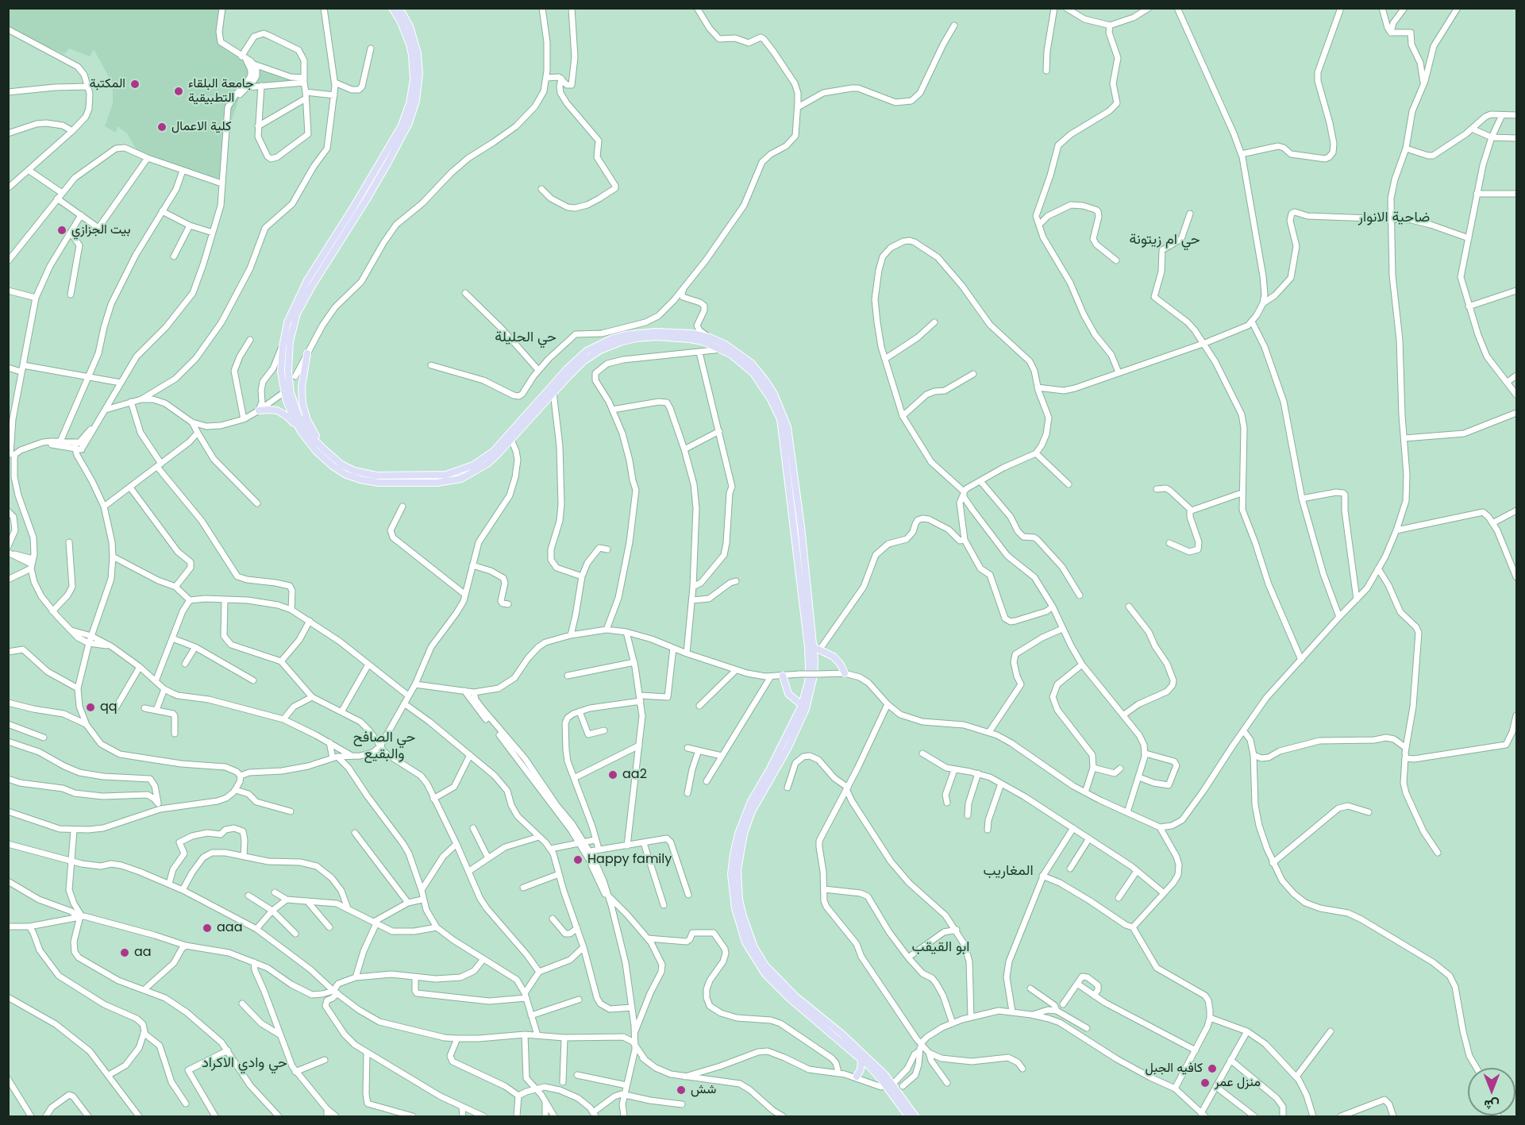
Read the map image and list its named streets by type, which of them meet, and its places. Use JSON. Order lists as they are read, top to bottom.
{
  "districts": [
    "ضاحية الانوار",
    "حي ام زيتونة",
    "حي الحليلة",
    "حي الصافح والبقيع",
    "المغاريب",
    "ابو القيقب",
    "حي وادي الاكراد"
  ],
  "places": [
    "المكتبة",
    "جامعة البلقاء التطبيقية",
    "كلية الاعمال",
    "بيت الجزازي",
    "qq",
    "aa2",
    "Happy family",
    "aaa",
    "aa",
    "كافيه الجبل",
    "منزل عمر",
    "شش"
  ],
  "north": "bottom"
}
